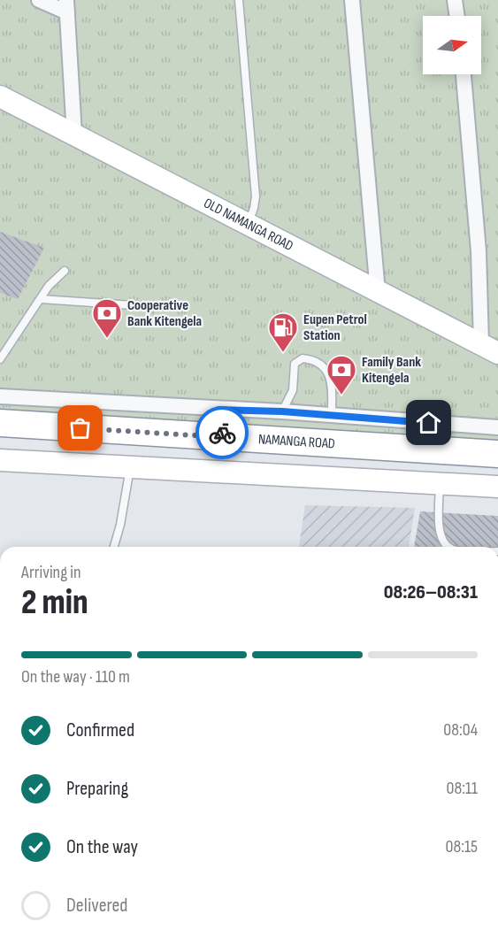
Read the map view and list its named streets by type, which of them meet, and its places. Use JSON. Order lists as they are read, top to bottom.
{
  "streets": {
    "highway": ["NAMANGA ROAD"],
    "street": ["OLD NAMANGA ROAD"]
  },
  "places": {
    "bank": ["Cooperative Bank Kitengela", "Family Bank Kitengela"],
    "fuel station": ["Eupen Petrol Station"]
  },
  "north": "right",
  "page": {
    "heading": ["2 min", "Arriving in", "08:26–08:31"],
    "bar": "On the way · 110 m",
    "list": [
      ["Confirmed", "08:04"],
      ["Preparing", "08:11"],
      ["On the way", "08:15"],
      "Delivered"
    ]
  }
}
